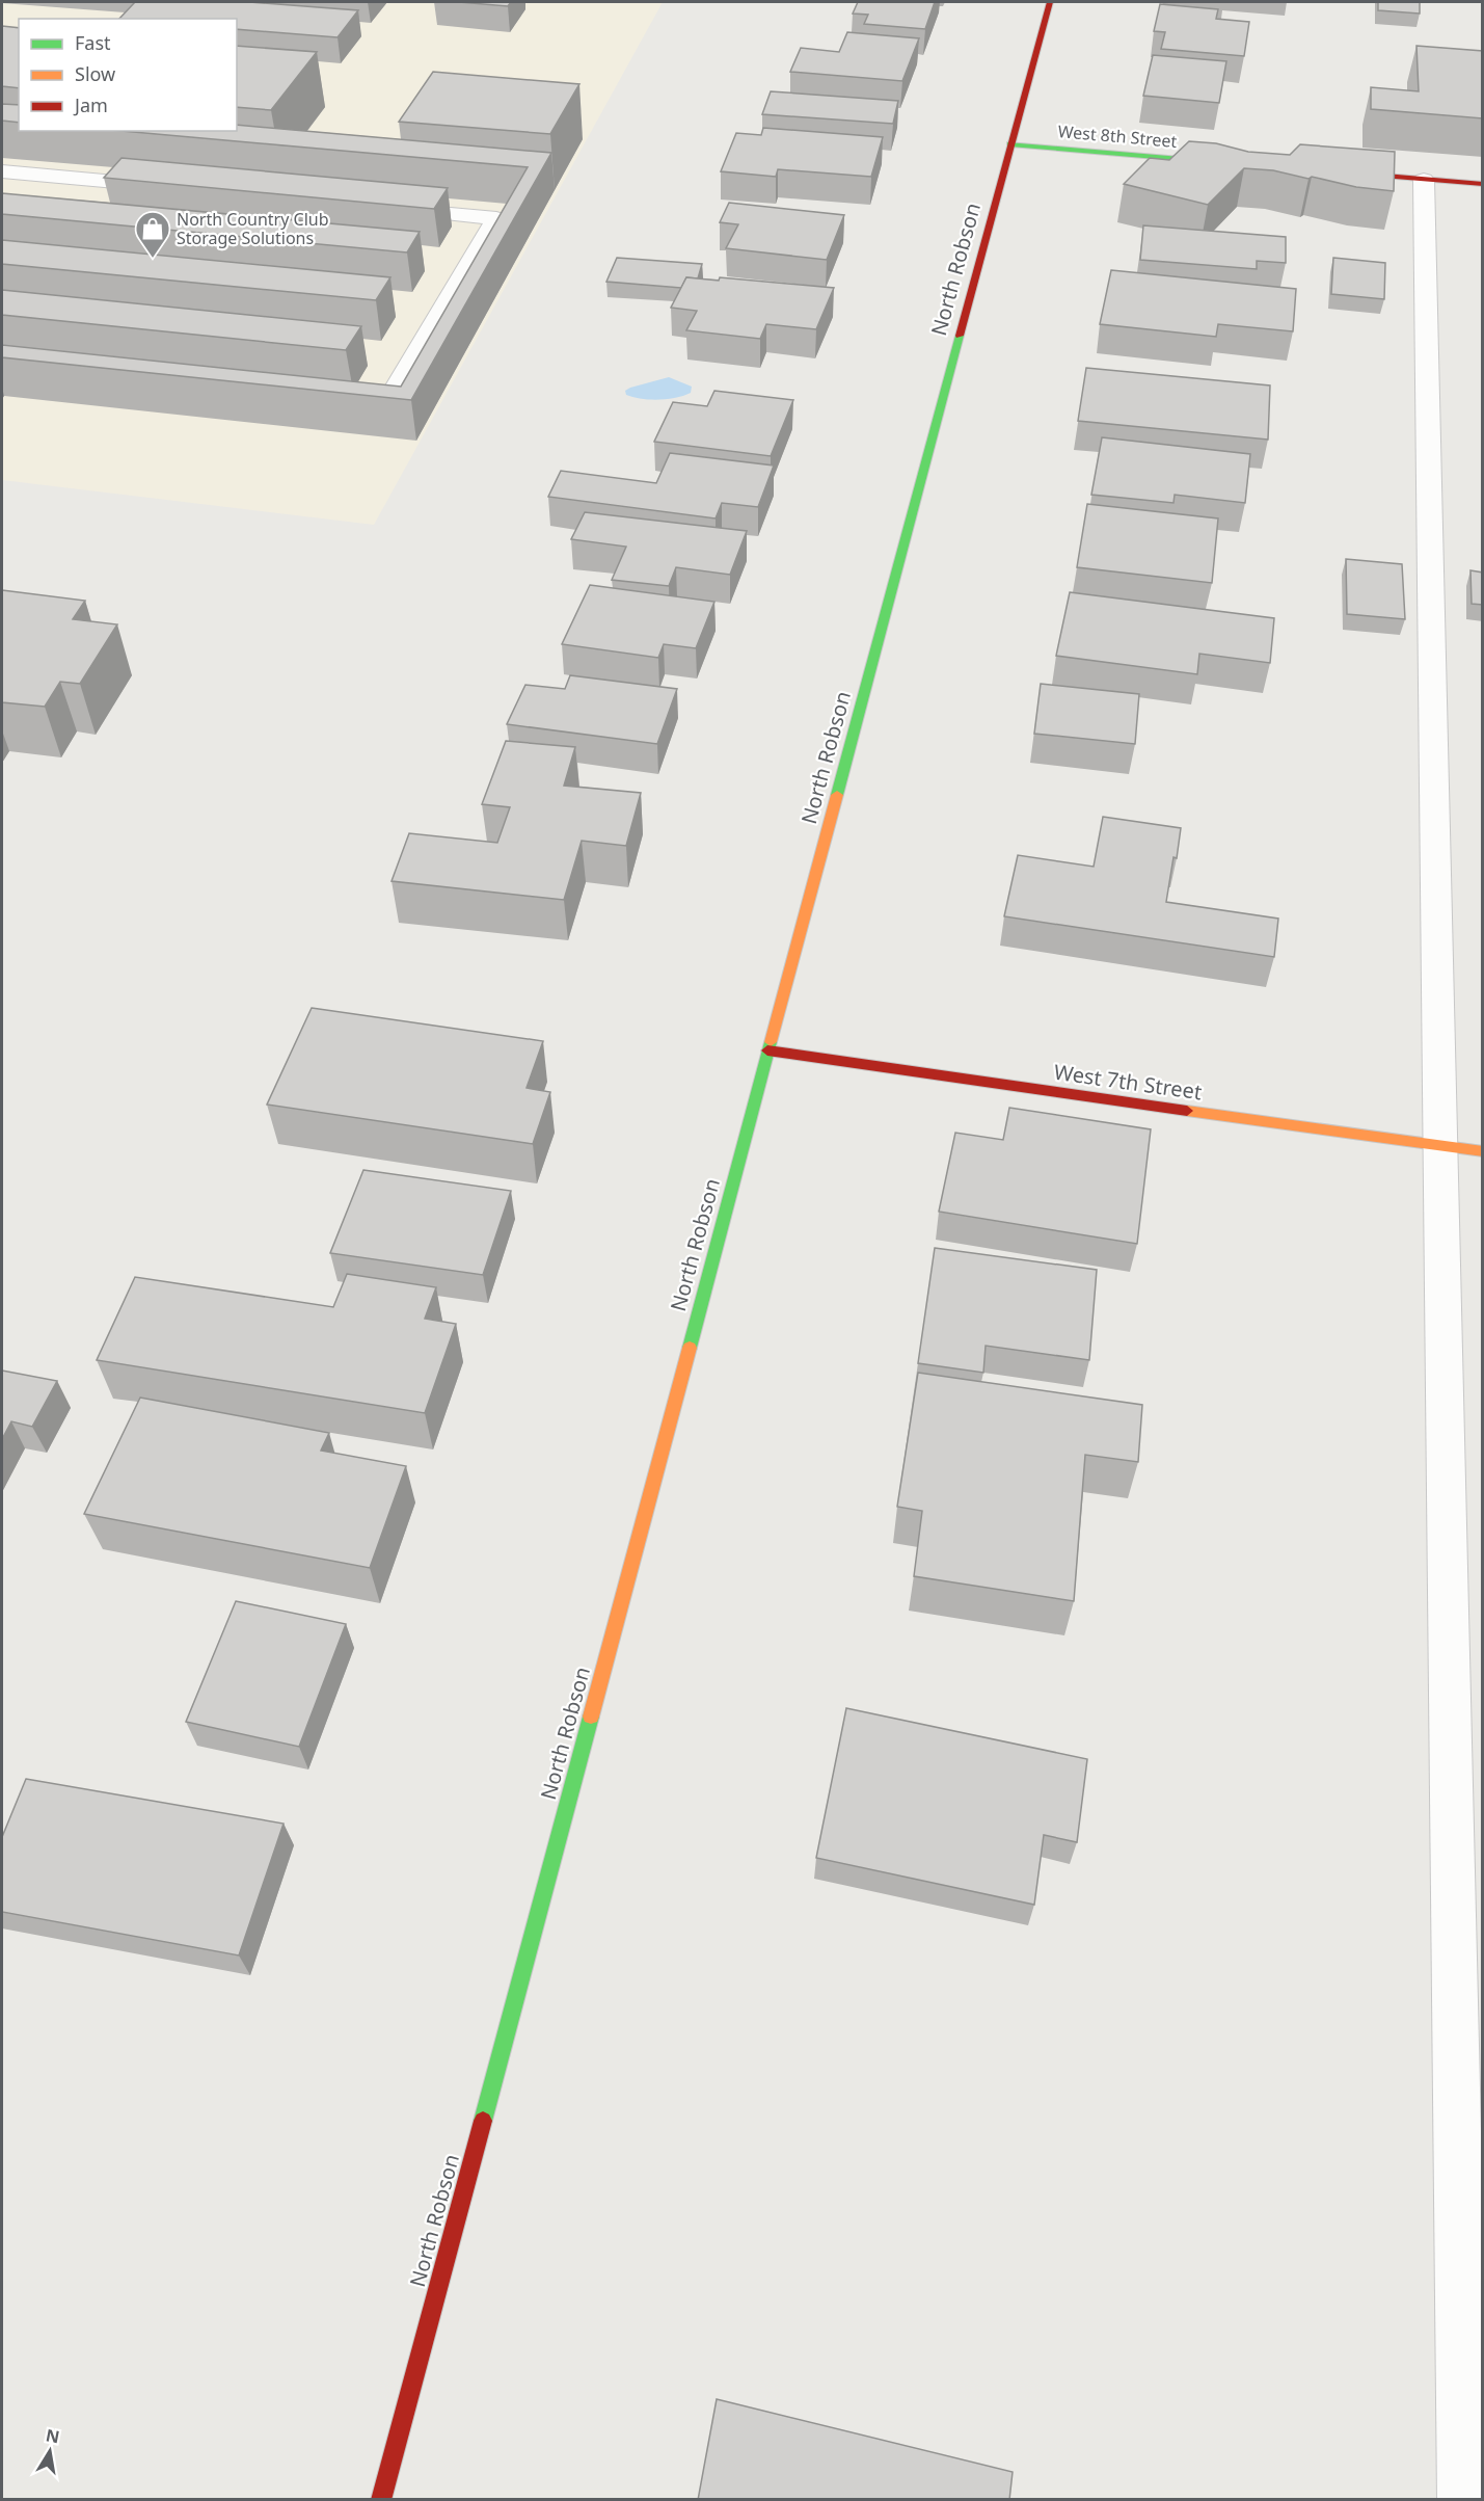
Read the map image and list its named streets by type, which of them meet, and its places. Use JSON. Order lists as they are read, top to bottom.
{
  "streets": {
    "street": ["West 8th Street", "North Robson", "West 7th Street"]
  },
  "crossings": [
    ["West 8th Street", "North Robson"],
    ["North Robson", "West 7th Street"]
  ],
  "places": {
    "shop": ["North Country Club Storage Solutions"]
  },
  "legend": ["Fast", "Slow", "Jam"],
  "north": "top"
}
